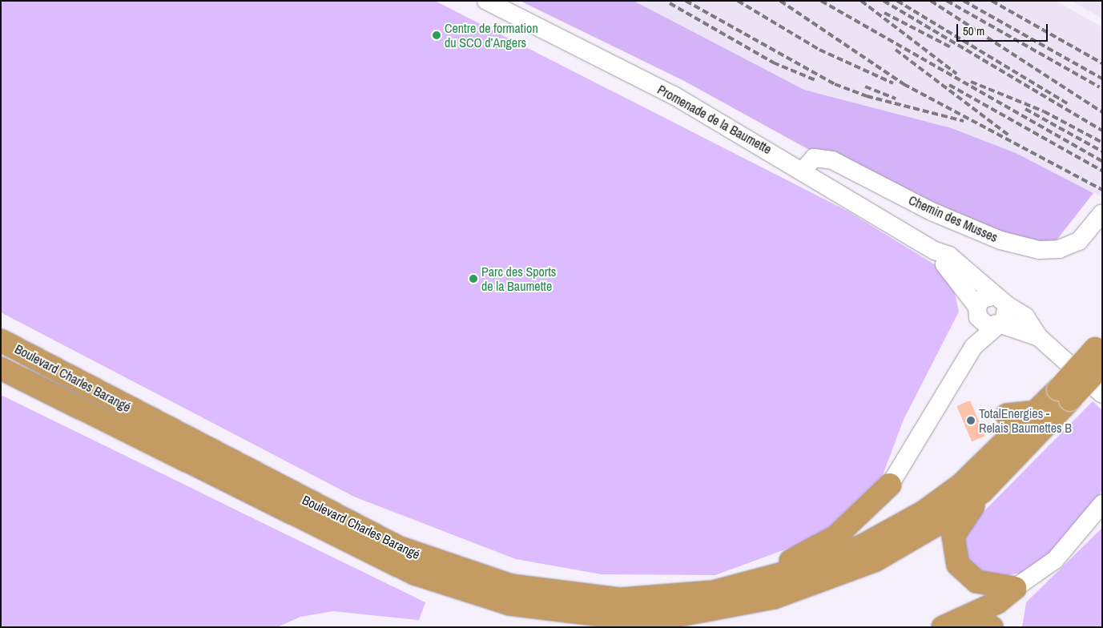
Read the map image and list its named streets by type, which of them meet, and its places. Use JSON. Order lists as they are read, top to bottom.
{
  "streets": {
    "highway": ["Boulevard Charles Barangé"],
    "street": ["Promenade de la Baumette", "Chemin des Musses"]
  },
  "crossings": [
    ["Promenade de la Baumette", "Chemin des Musses"]
  ],
  "places": ["Centre de formation du SCO d’Angers", "Parc des Sports de la Baumette", "TotalEnergies - Relais Baumettes B"],
  "scale_bar": "50 m"
}
